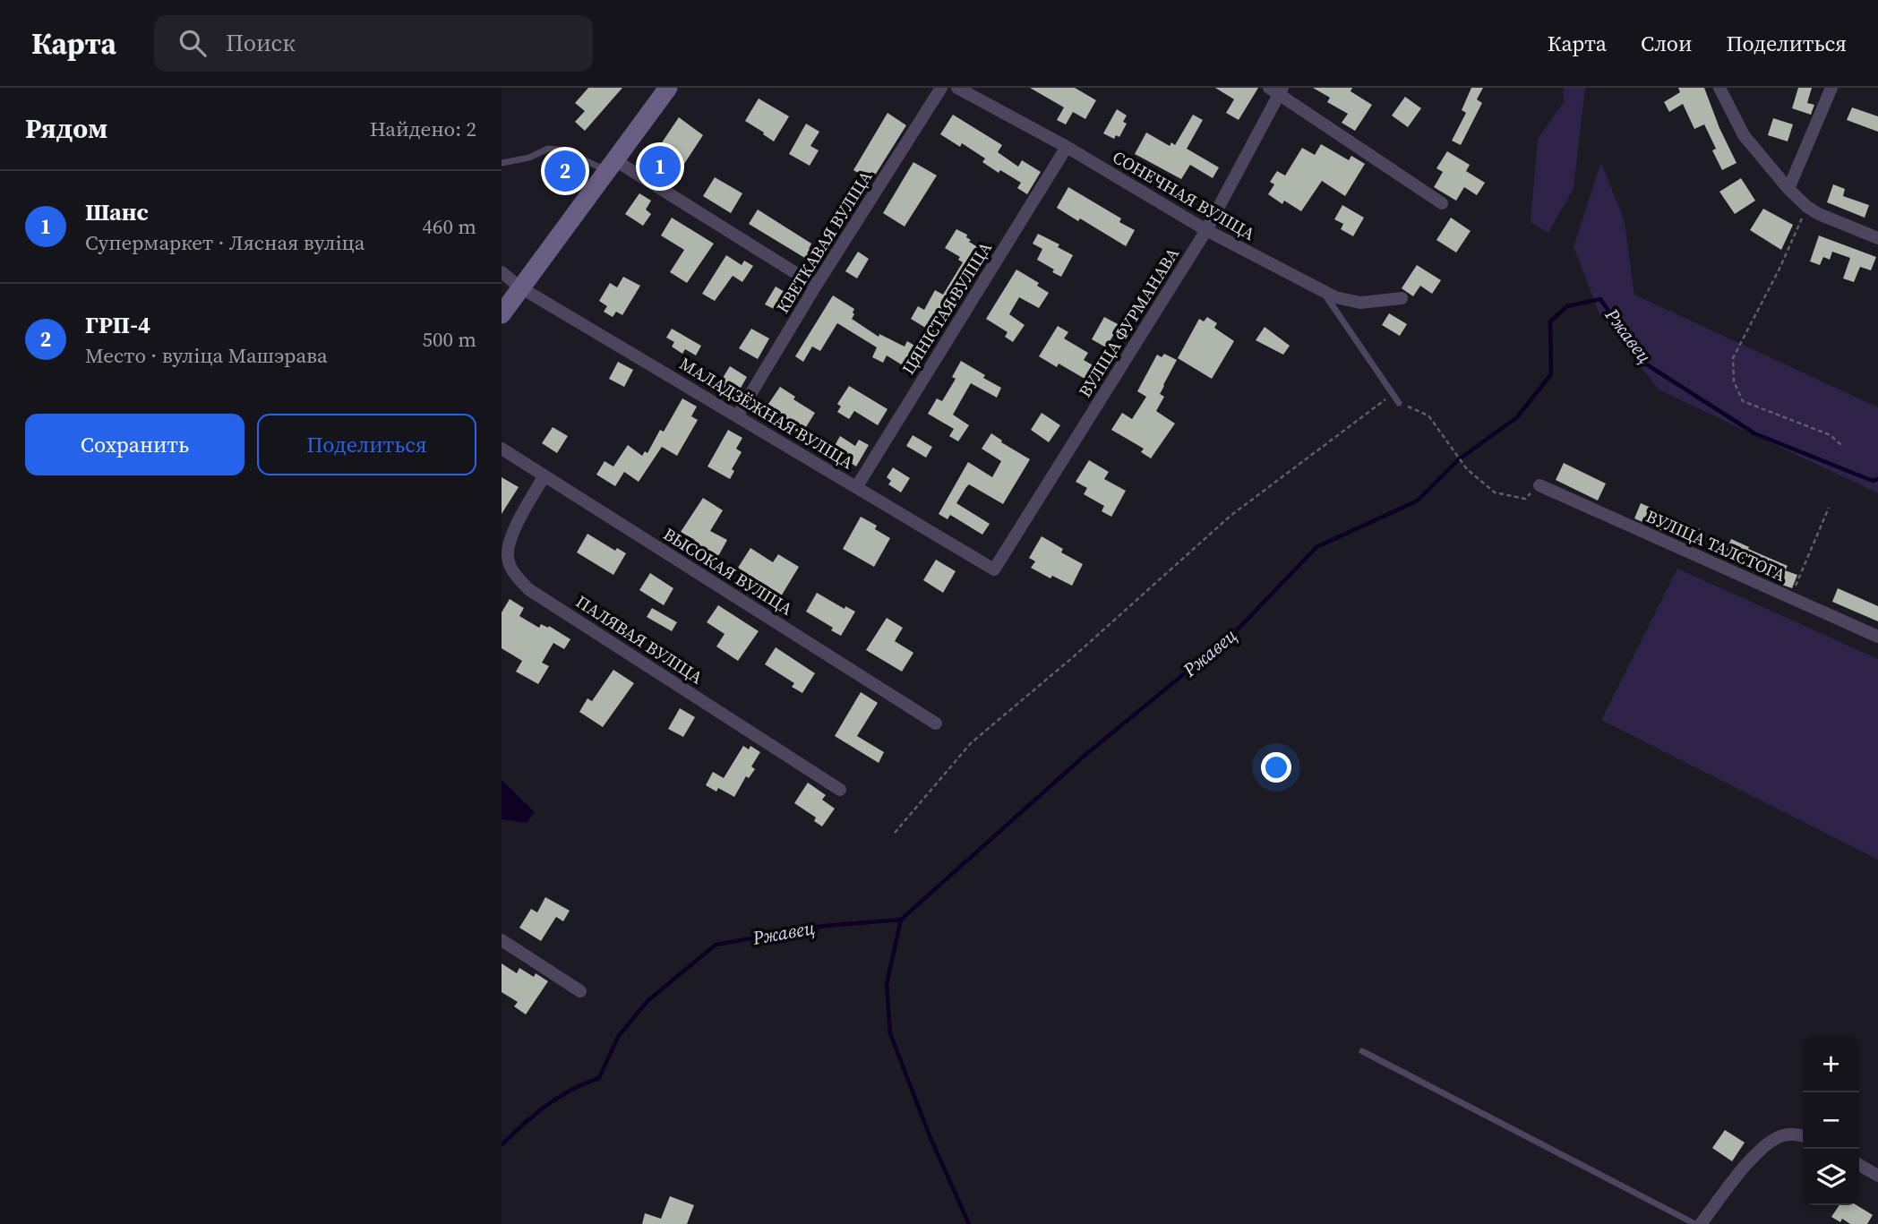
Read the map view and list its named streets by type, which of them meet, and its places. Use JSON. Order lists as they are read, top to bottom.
{
  "streets": {
    "street": [
      "СОНЕЧНАЯ ВУЛІЦА",
      "КВЕТКАВАЯ ВУЛІЦА",
      "ЦЯНІСТАЯ ВУЛІЦА",
      "ВУЛІЦА ФУРМАНАВА",
      "МАЛАДЗЁЖНАЯ ВУЛІЦА",
      "ВУЛІЦА ТАЛСТОГА",
      "ВЫСОКАЯ ВУЛІЦА",
      "ПАЛЯВАЯ ВУЛІЦА"
    ]
  },
  "crossings": [
    ["СОНЕЧНАЯ ВУЛІЦА", "ЦЯНІСТАЯ ВУЛІЦА"],
    ["СОНЕЧНАЯ ВУЛІЦА", "ВУЛІЦА ФУРМАНАВА"],
    ["КВЕТКАВАЯ ВУЛІЦА", "МАЛАДЗЁЖНАЯ ВУЛІЦА"],
    ["ЦЯНІСТАЯ ВУЛІЦА", "МАЛАДЗЁЖНАЯ ВУЛІЦА"],
    ["ВУЛІЦА ФУРМАНАВА", "МАЛАДЗЁЖНАЯ ВУЛІЦА"],
    ["ВЫСОКАЯ ВУЛІЦА", "ПАЛЯВАЯ ВУЛІЦА"]
  ],
  "water": ["Ржавец"],
  "page": {
    "header": "Карта",
    "search": "Поиск",
    "nav": ["Карта", "Слои", "Поделиться"],
    "heading": ["Рядом", "Найдено: 2"],
    "pins": ["1", "2"],
    "list": [
      {
        "mark": "1",
        "name": "Шанс",
        "note": "Супермаркет · Лясная вуліца",
        "value": "460 m"
      },
      {
        "mark": "2",
        "name": "ГРП-4",
        "note": "Место · вуліца Машэрава",
        "value": "500 m"
      }
    ],
    "buttons": ["Сохранить", "Поделиться"],
    "map_buttons": ["+", "−"]
  }
}
